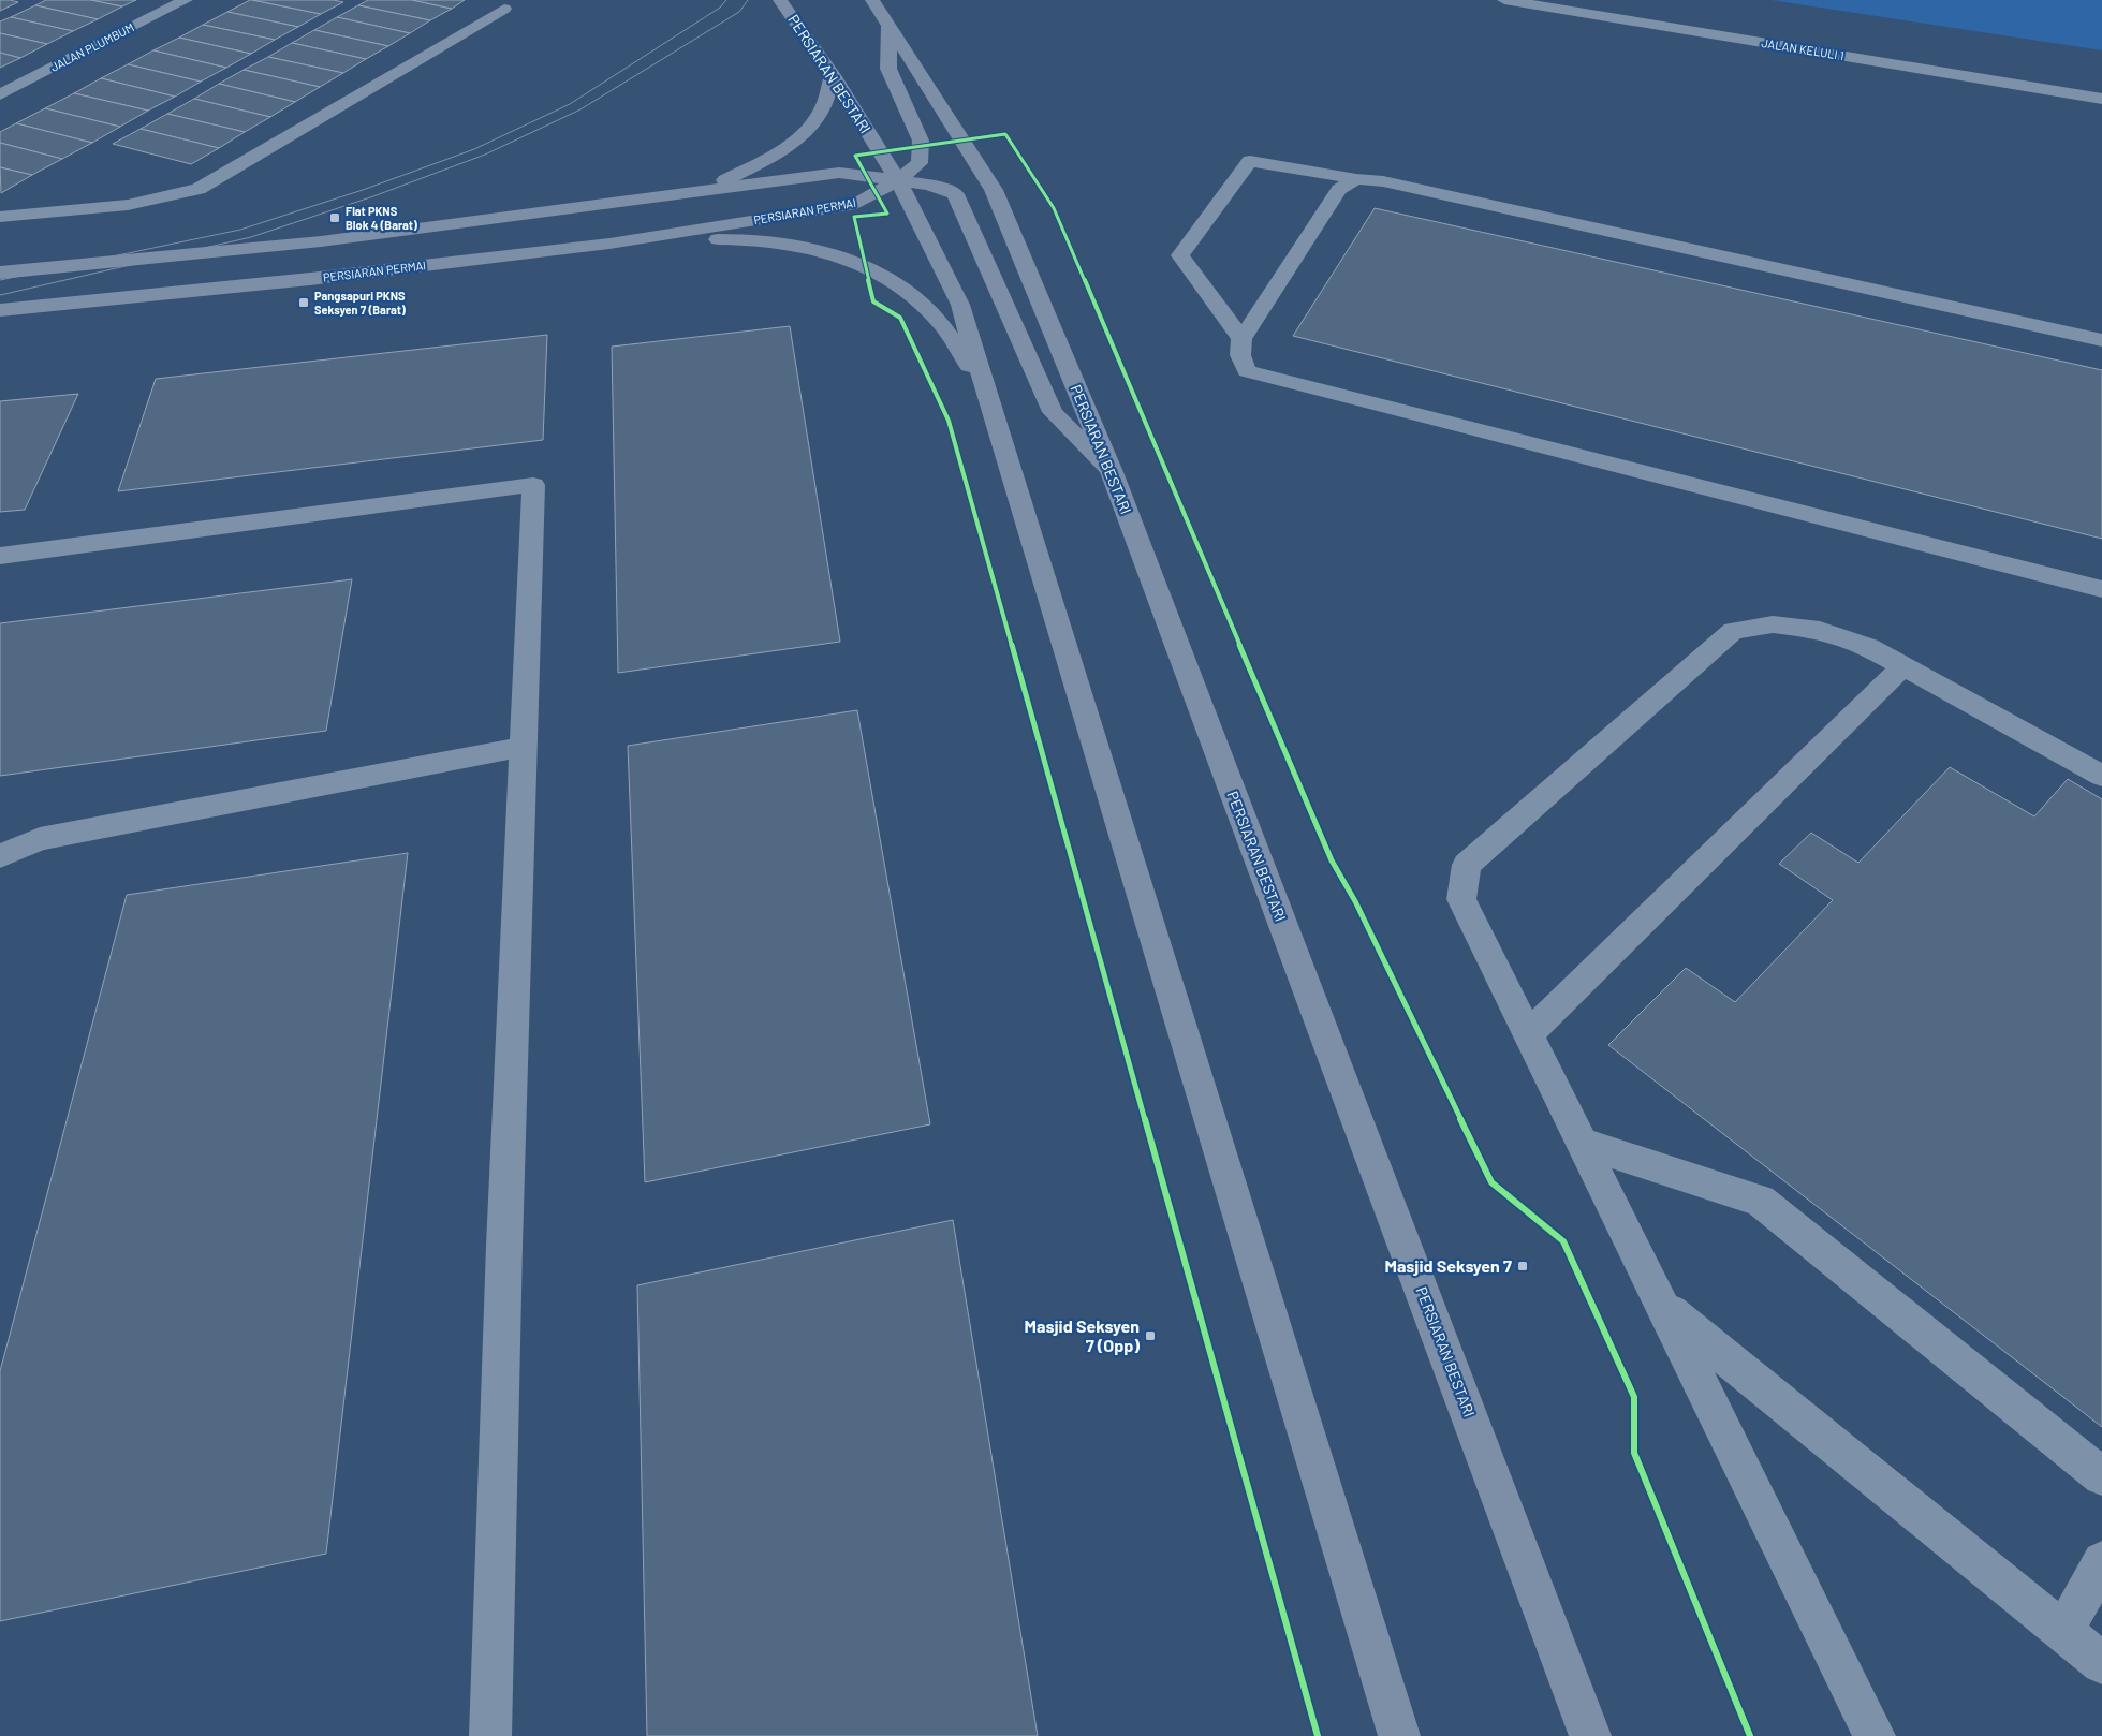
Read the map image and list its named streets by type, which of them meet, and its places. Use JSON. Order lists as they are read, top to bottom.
{
  "streets": {
    "main road": ["PERSIARAN BESTARI", "PERSIARAN PERMAI"],
    "street": ["JALAN PLUMBUM", "JALAN KELULI 1"]
  },
  "crossings": [
    ["PERSIARAN BESTARI", "PERSIARAN PERMAI"]
  ],
  "places": {
    "transit": [
      "Flat PKNS Blok 4 (Barat)",
      "Pangsapuri PKNS Seksyen 7 (Barat)",
      "Masjid Seksyen 7",
      "Masjid Seksyen 7 (Opp)"
    ]
  }
}
